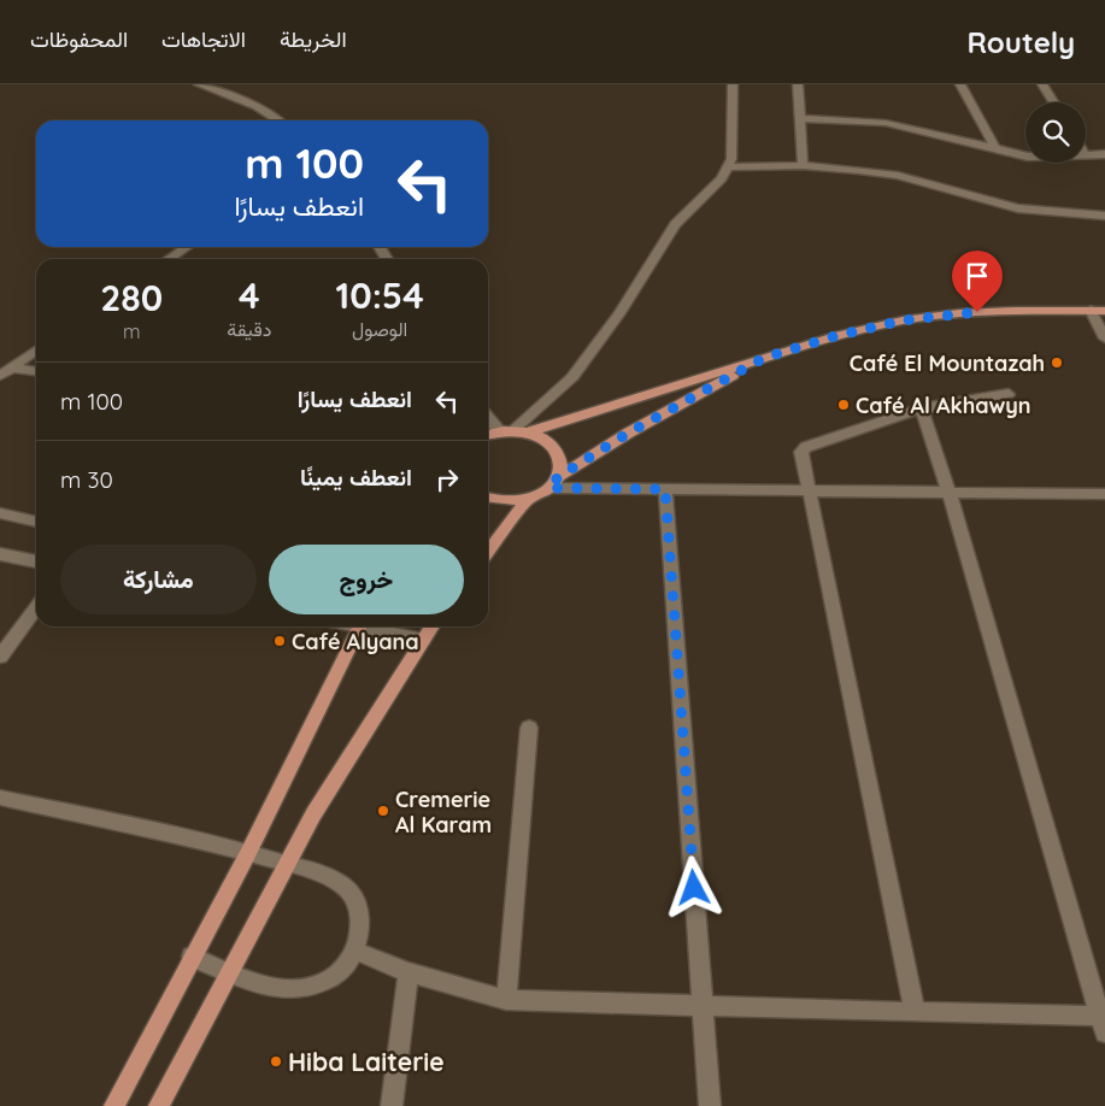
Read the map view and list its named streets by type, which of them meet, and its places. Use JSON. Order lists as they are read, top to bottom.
{
  "places": [
    "Café El Mountazah",
    "Café Al Akhawyn",
    "Café Alyana",
    "Cremerie Al Karam",
    "Hiba Laiterie"
  ],
  "page": {
    "header": "Routely",
    "nav": ["الخريطة", "الاتجاهات", "المحفوظات"],
    "turn": ["100 m", "انعطف يسارًا"],
    "eta": [
      "10:54",
      "الوصول",
      "4",
      "دقيقة",
      "280",
      "m"
    ],
    "list": [
      {
        "name": "انعطف يسارًا",
        "value": "100 m"
      },
      {
        "name": "انعطف يمينًا",
        "value": "30 m"
      }
    ],
    "buttons": ["خروج", "مشاركة"]
  }
}
